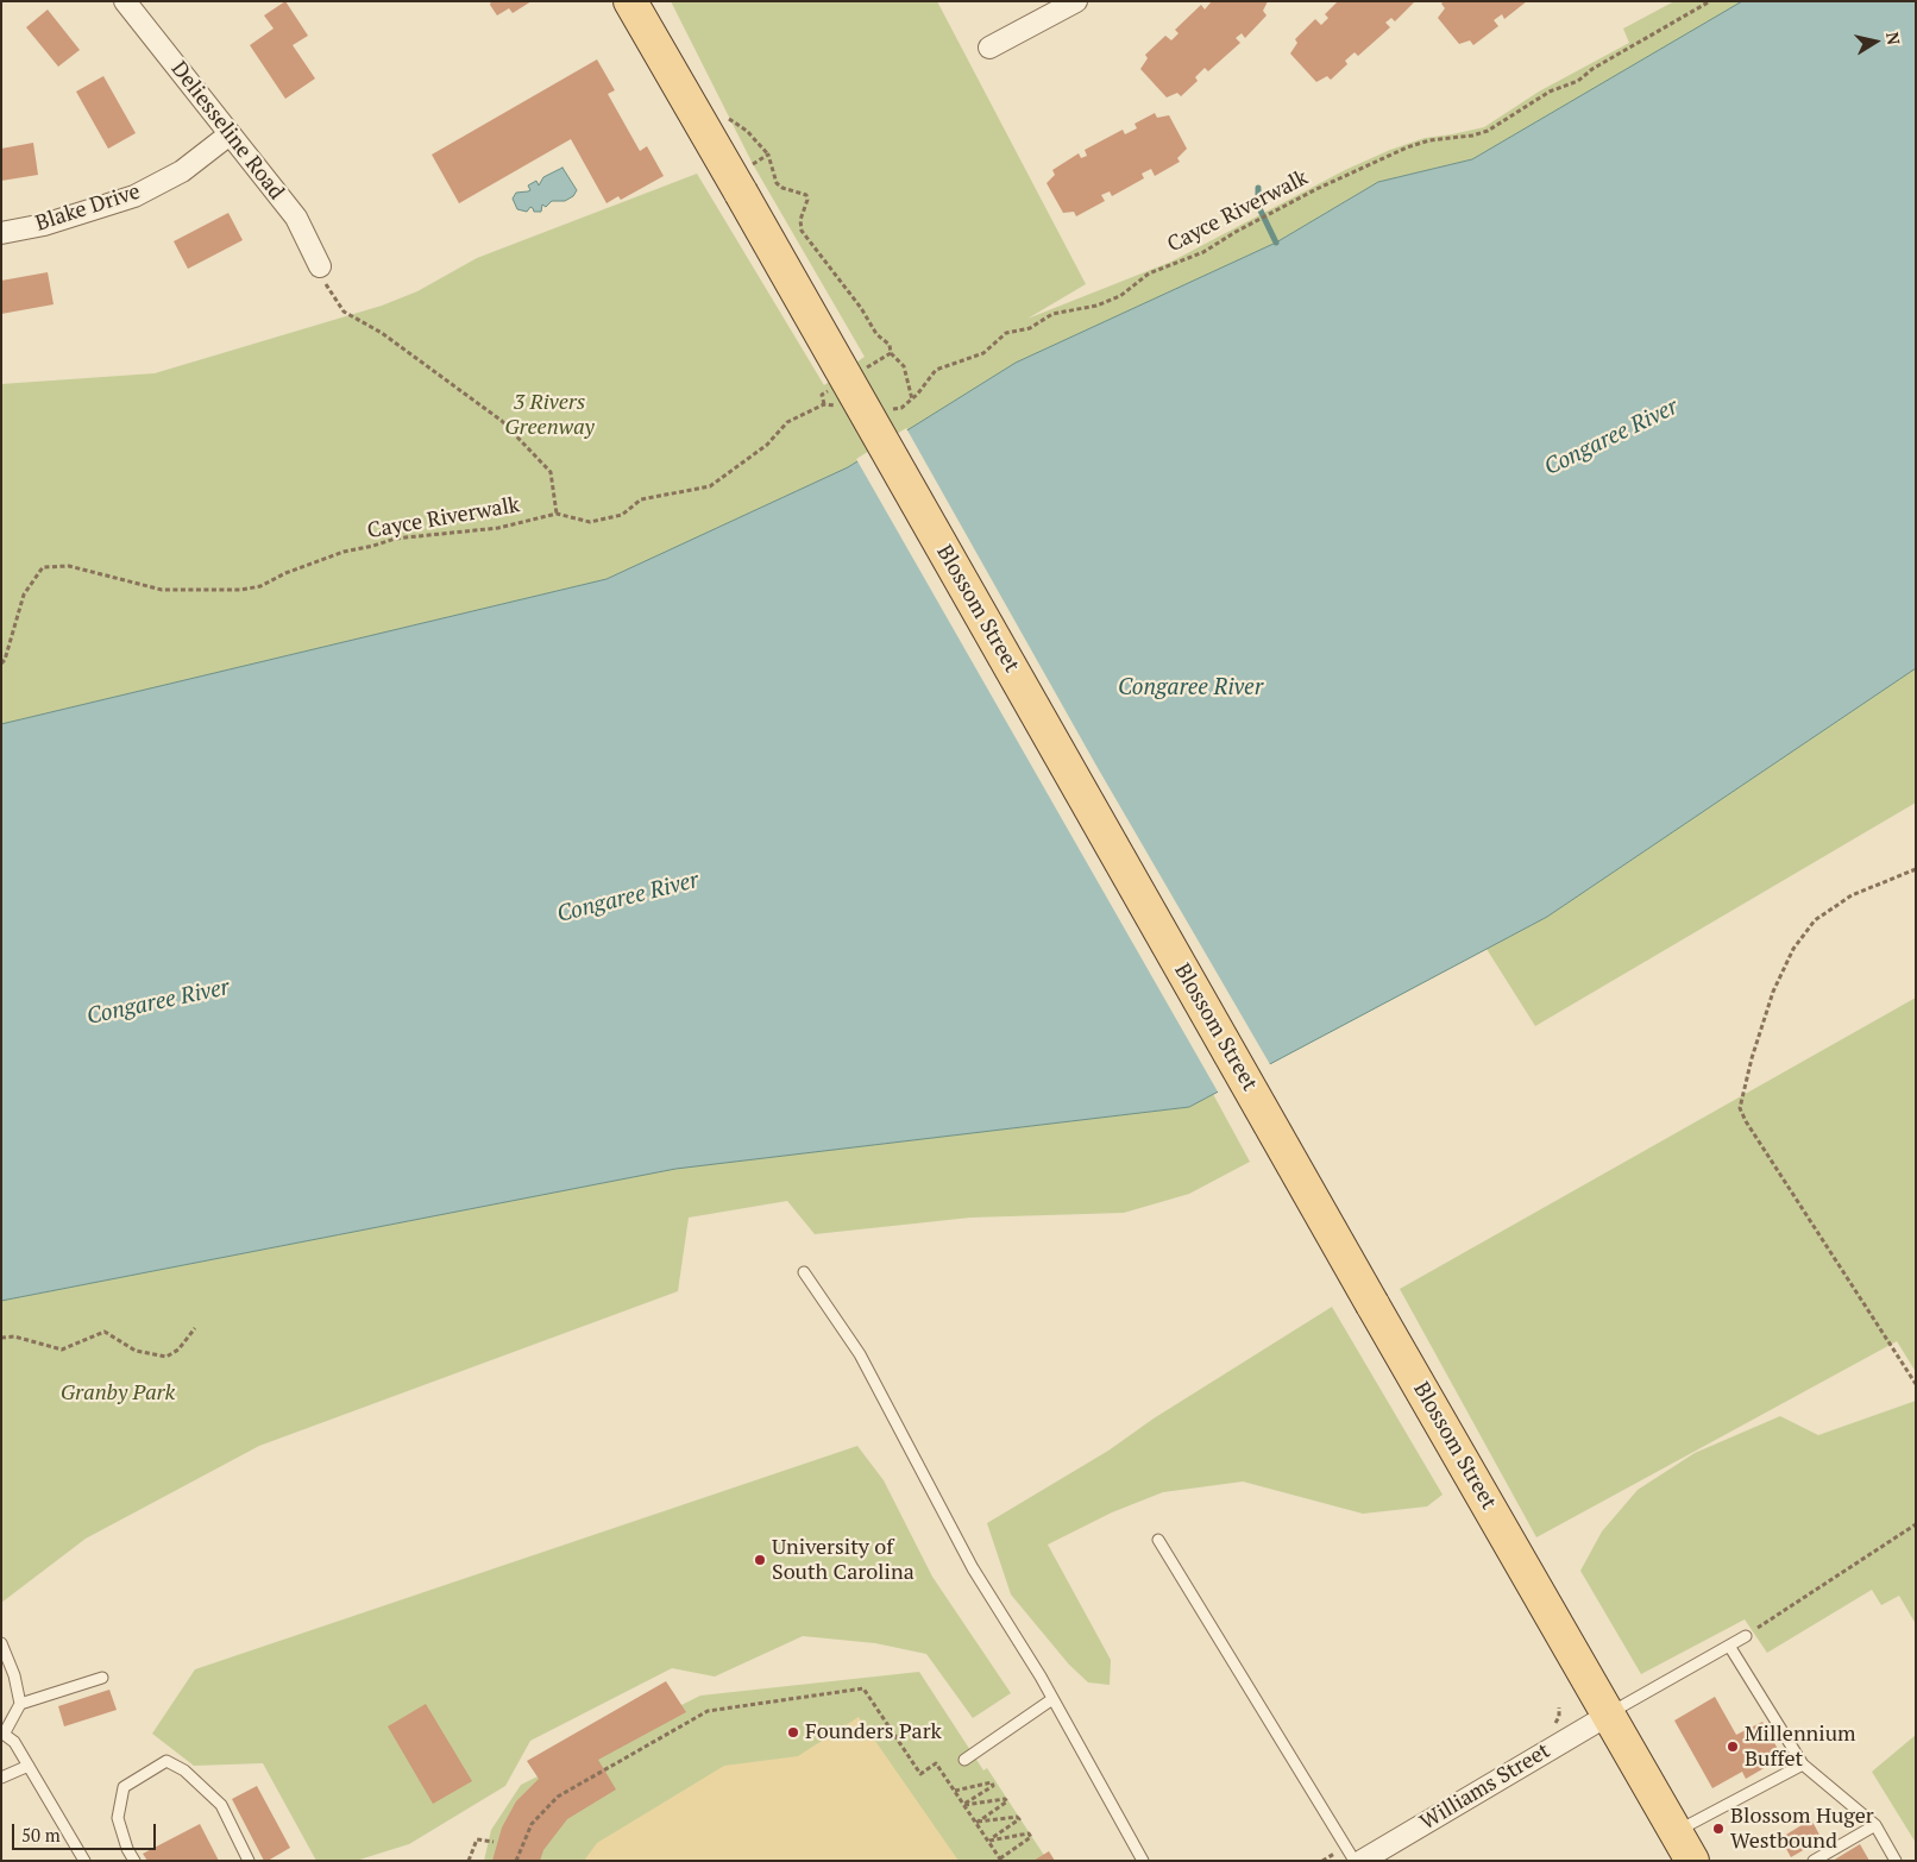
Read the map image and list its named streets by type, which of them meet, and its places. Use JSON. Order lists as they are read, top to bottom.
{
  "streets": {
    "main road": ["Blossom Street"],
    "street": ["Deliesseline Road", "Blake Drive", "Williams Street"],
    "path": ["Cayce Riverwalk"]
  },
  "crossings": [
    ["Deliesseline Road", "Blake Drive"],
    ["Blossom Street", "Williams Street"]
  ],
  "water": ["Congaree River"],
  "parks": ["3 Rivers Greenway", "Granby Park"],
  "places": [
    "University of South Carolina",
    "Founders Park",
    "Millennium Buffet",
    "Blossom Huger Westbound"
  ],
  "scale_bar": "50 m",
  "north": "right"
}
